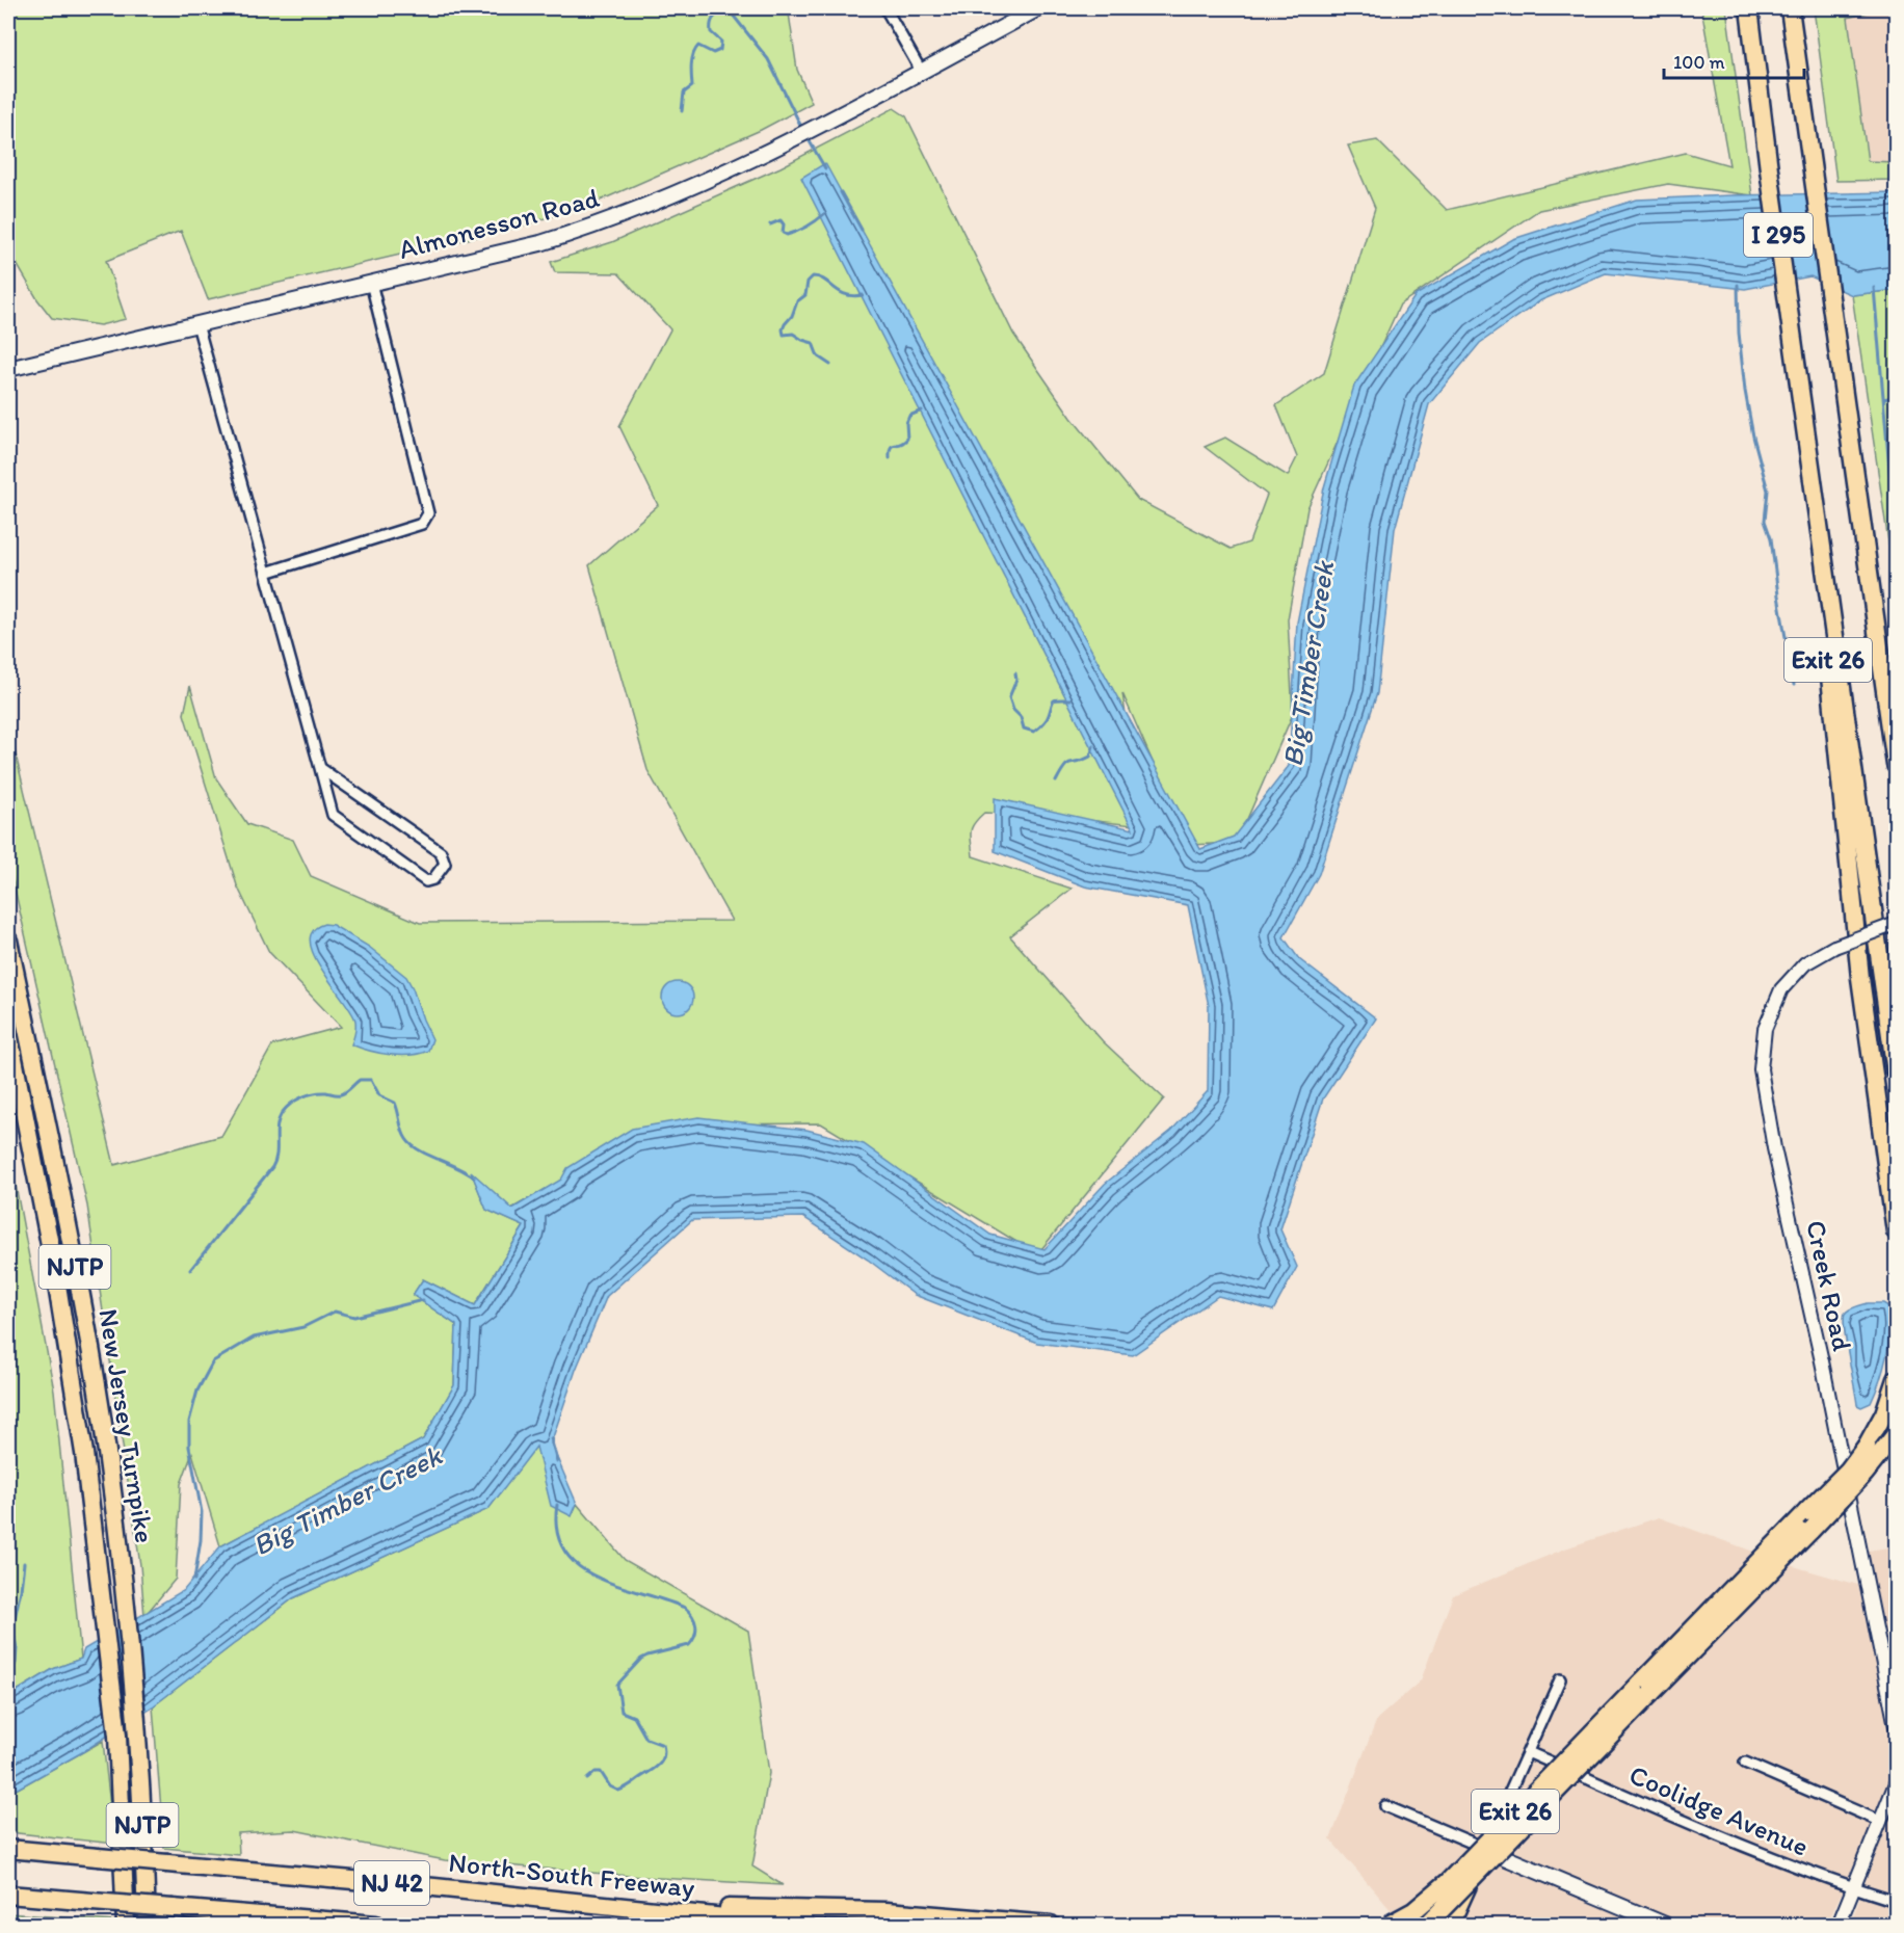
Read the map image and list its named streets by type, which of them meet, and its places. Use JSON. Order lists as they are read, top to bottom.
{
  "streets": {
    "highway": [
      "I 295",
      "Exit 26",
      "NJTP",
      "New Jersey Turnpike",
      "North-South Freeway",
      "NJ 42"
    ],
    "main road": ["Almonesson Road"],
    "street": ["Creek Road", "Coolidge Avenue"]
  },
  "crossings": [
    ["I 295", "Exit 26"]
  ],
  "water": ["Big Timber Creek"],
  "scale_bar": "100 m"
}
